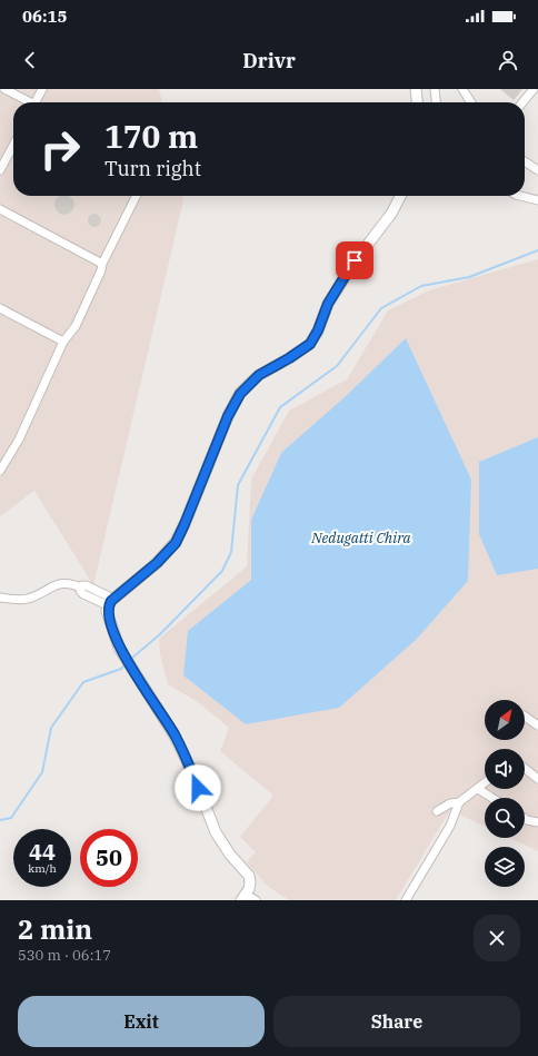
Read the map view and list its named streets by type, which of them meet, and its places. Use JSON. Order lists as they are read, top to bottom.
{
  "water": ["Nedugatti Chira"],
  "north": "top right",
  "page": {
    "status": "06:15",
    "header": "Drivr",
    "turn": ["170 m", "Turn right"],
    "speed": "44 km/h",
    "limit": "50",
    "heading": ["2 min", "530 m · 06:17"],
    "buttons": ["Exit", "Share"]
  }
}
